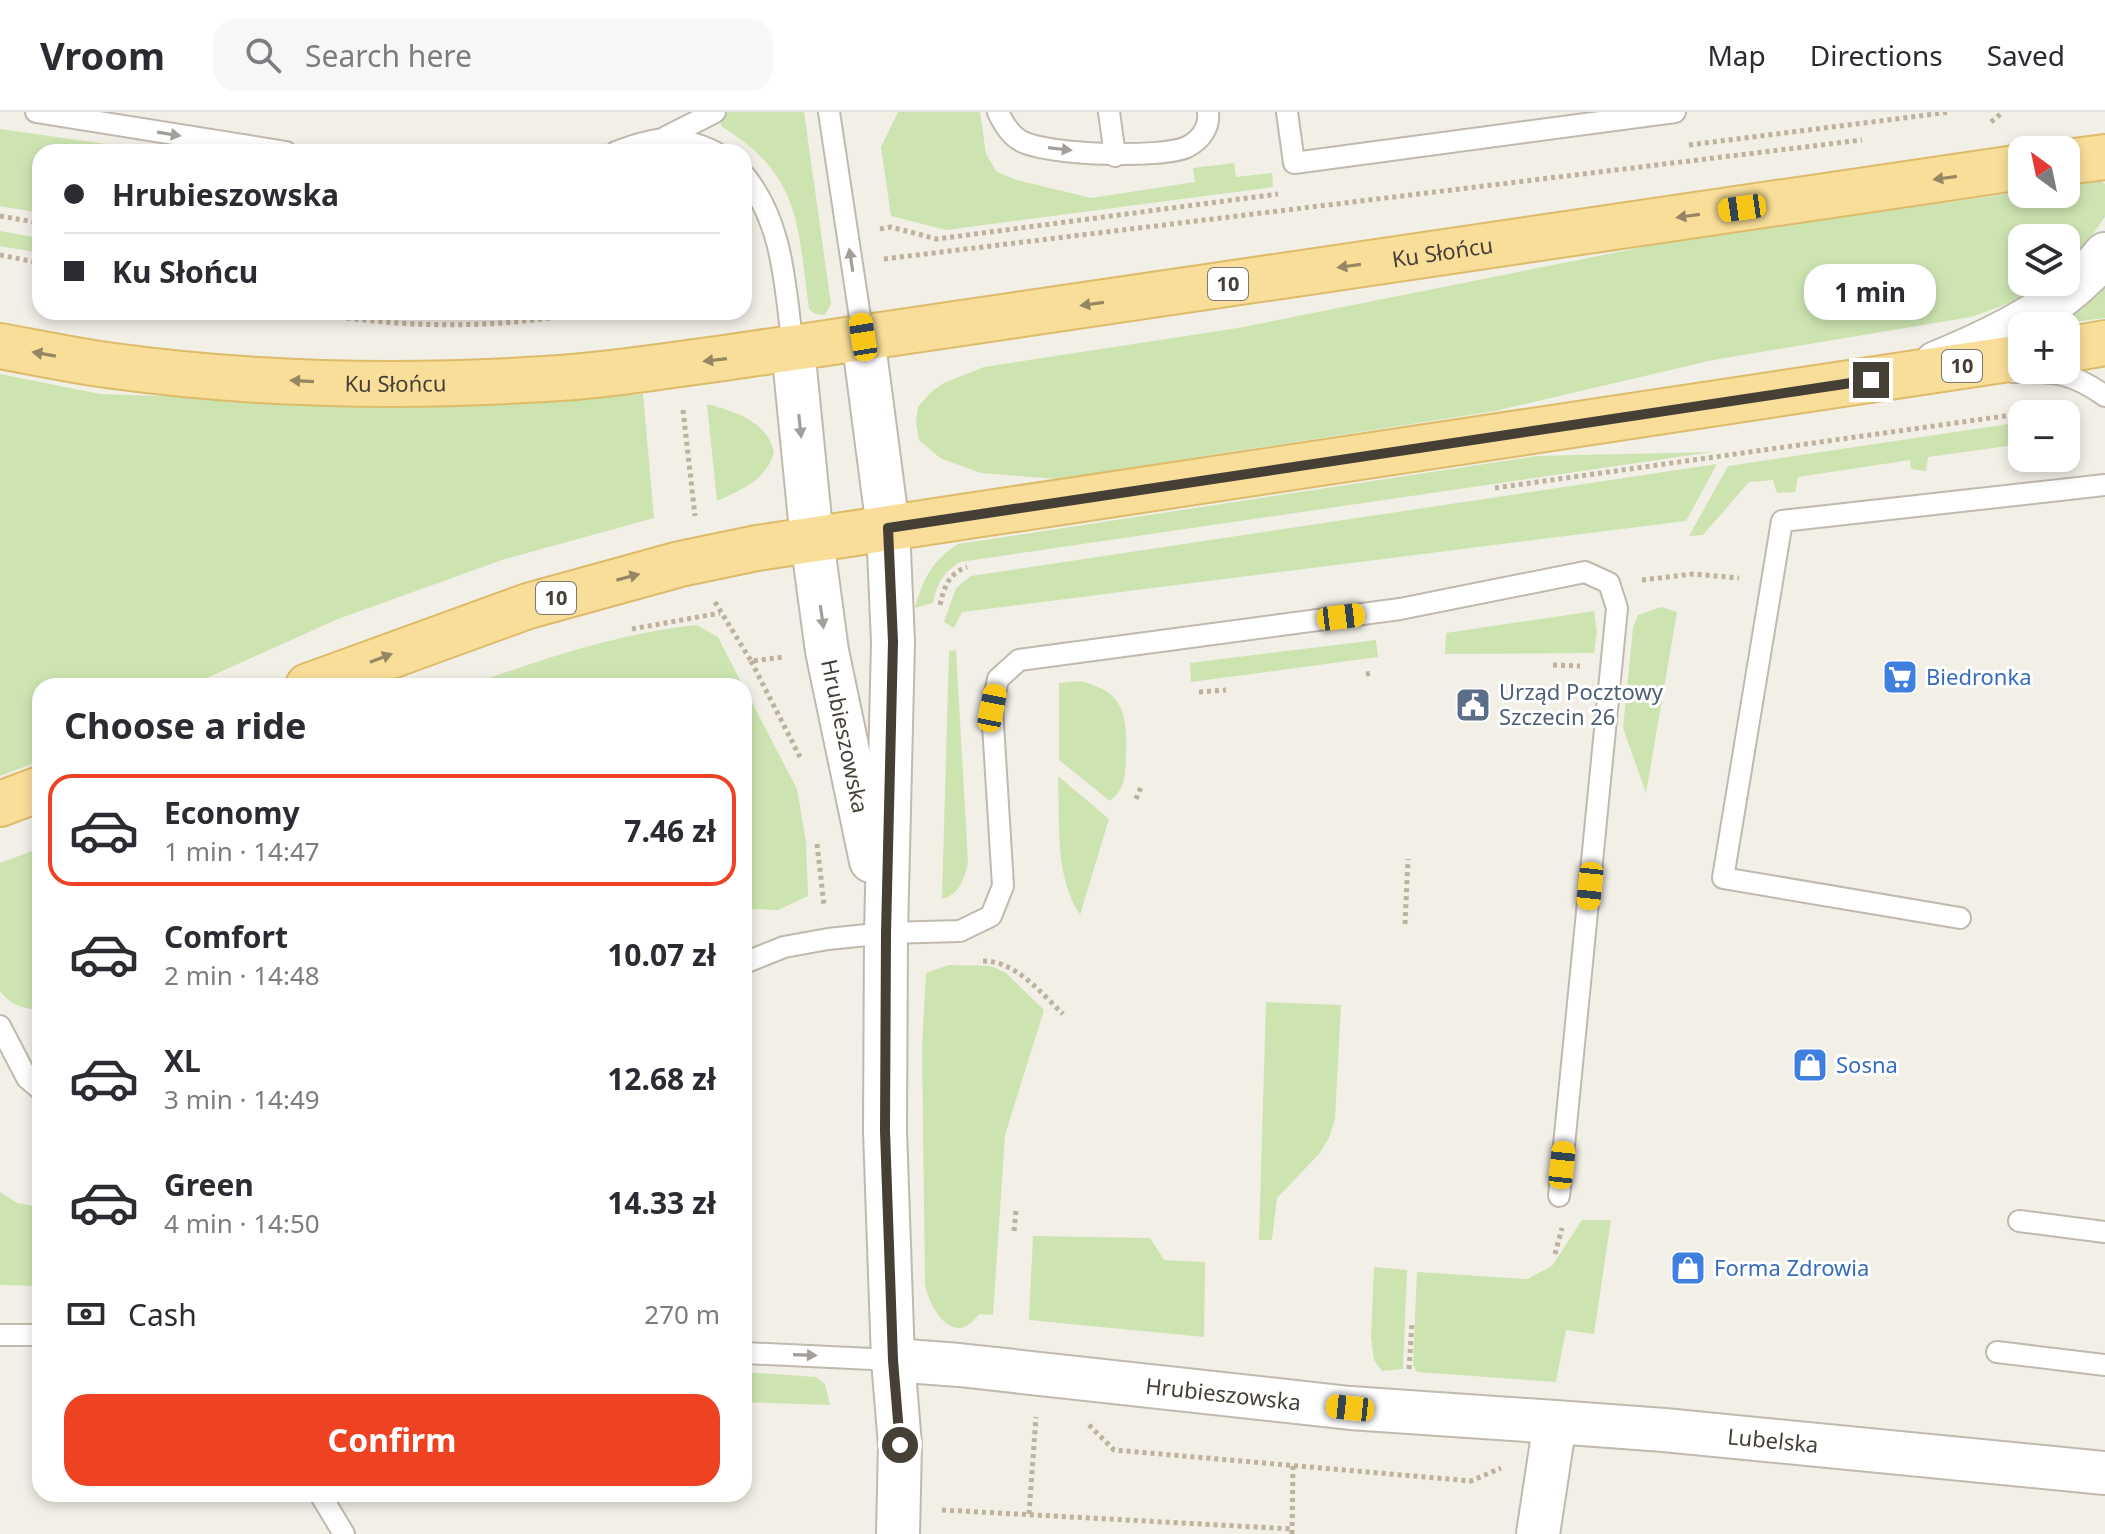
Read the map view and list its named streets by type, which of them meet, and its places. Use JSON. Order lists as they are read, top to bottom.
{
  "streets": {
    "main road": ["Ku Słońcu", "10"],
    "street": ["Hrubieszowska", "Lubelska"]
  },
  "crossings": [
    ["10", "Hrubieszowska"],
    ["Hrubieszowska", "Lubelska"]
  ],
  "places": {
    "supermarket": ["Biedronka"],
    "public building": ["Urząd Pocztowy Szczecin 26"],
    "shop": ["Sosna", "Forma Zdrowia"]
  },
  "north": "top left",
  "page": {
    "header": "Vroom",
    "search": "Search here",
    "nav": ["Map", "Directions", "Saved"],
    "map_buttons": ["+", "−"],
    "banner": ["Hrubieszowska", "Ku Słońcu"],
    "bubble": "1 min",
    "heading": "Choose a ride",
    "list": [
      {
        "name": "Economy",
        "note": "1 min · 14:47",
        "value": "7.46 zł"
      },
      {
        "name": "Comfort",
        "note": "2 min · 14:48",
        "value": "10.07 zł"
      },
      {
        "name": "XL",
        "note": "3 min · 14:49",
        "value": "12.68 zł"
      },
      {
        "name": "Green",
        "note": "4 min · 14:50",
        "value": "14.33 zł"
      }
    ],
    "pay": ["Cash", "270 m"],
    "buttons": "Confirm"
  }
}
